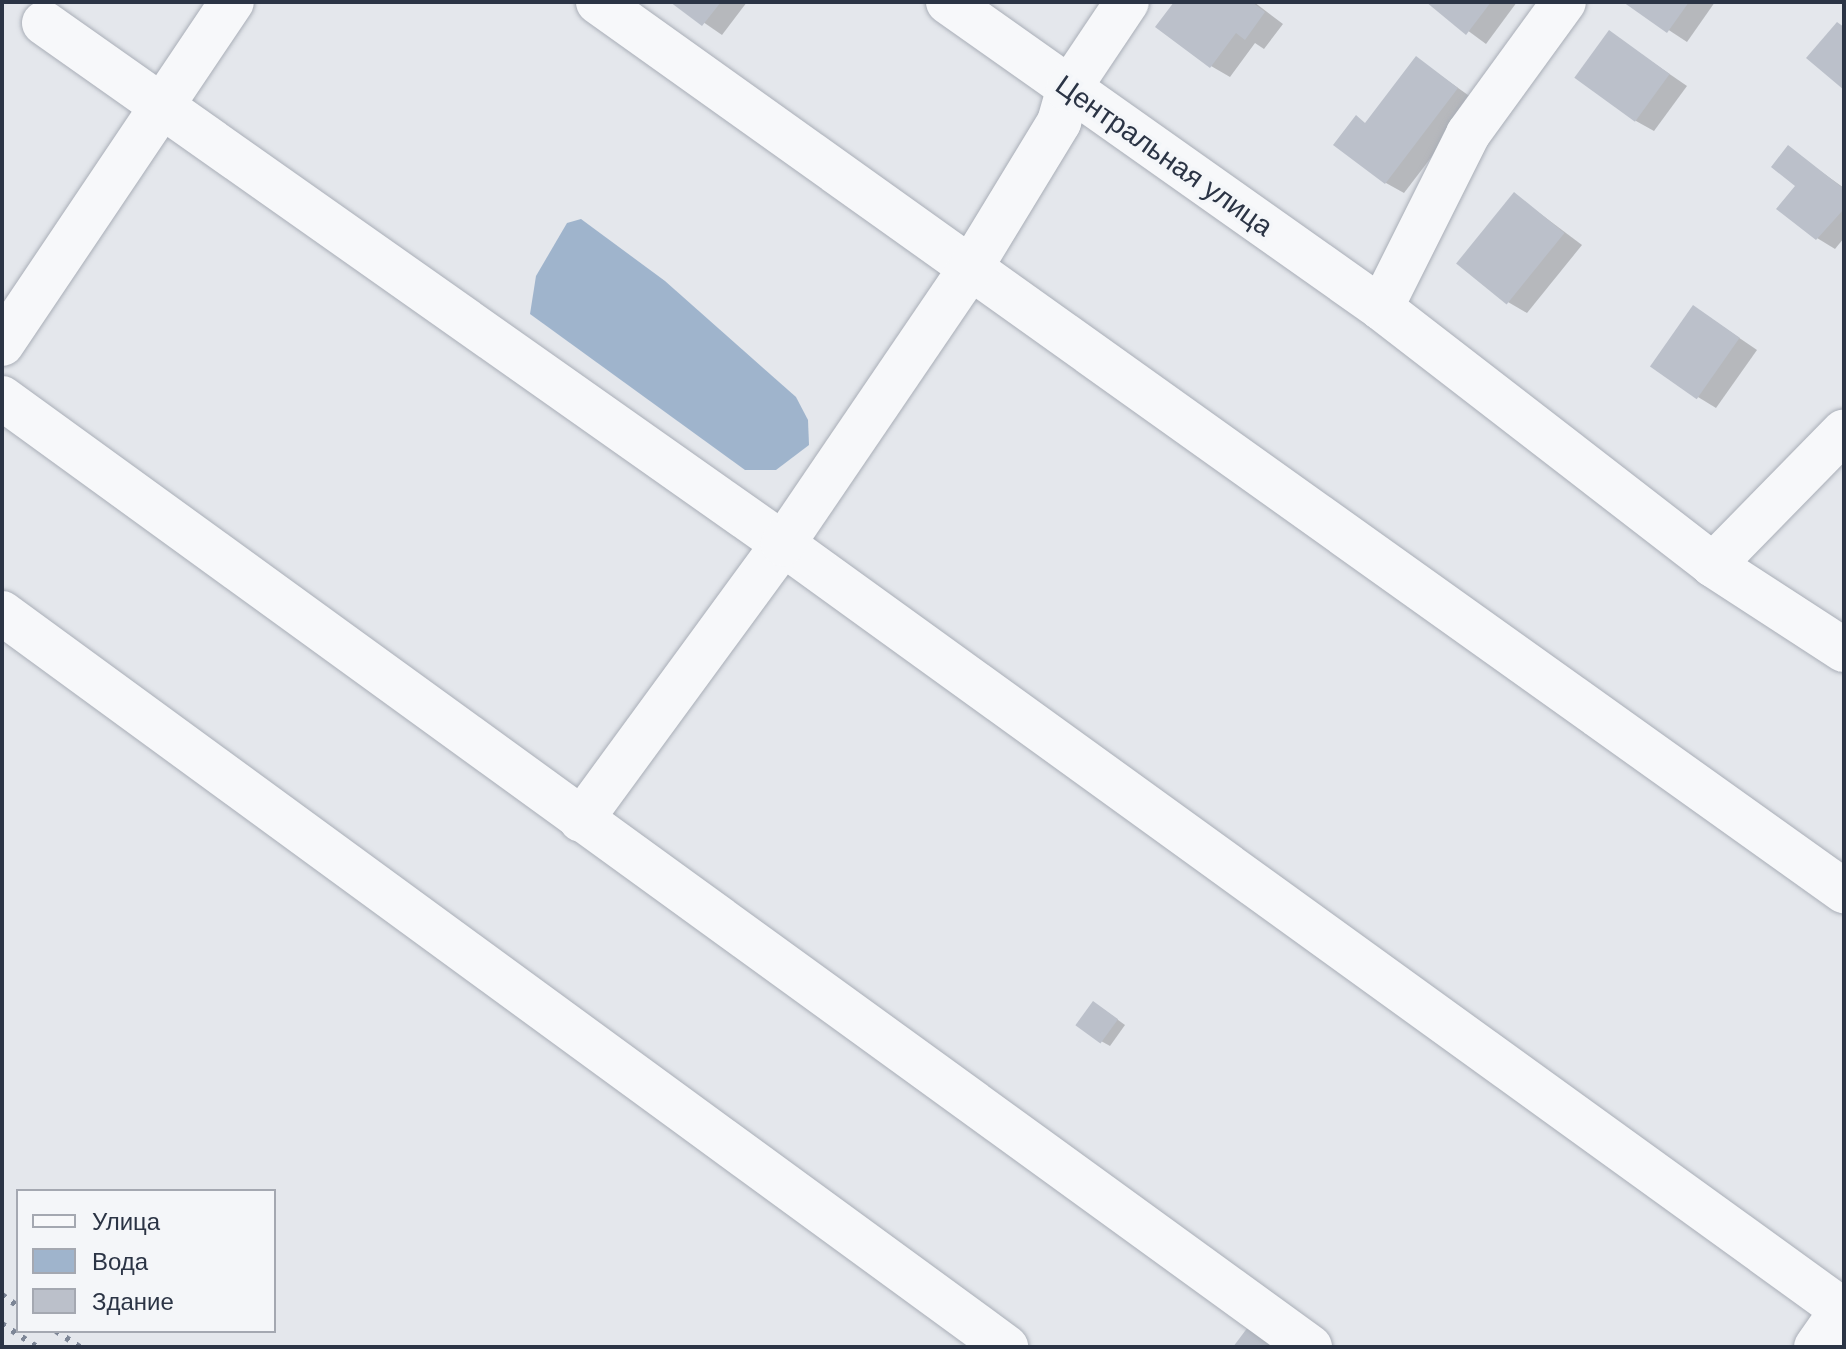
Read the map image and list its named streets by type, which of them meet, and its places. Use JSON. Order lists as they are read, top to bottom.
{
  "streets": {
    "street": ["Центральная улица"]
  },
  "legend": ["Улица", "Вода", "Здание"]
}
